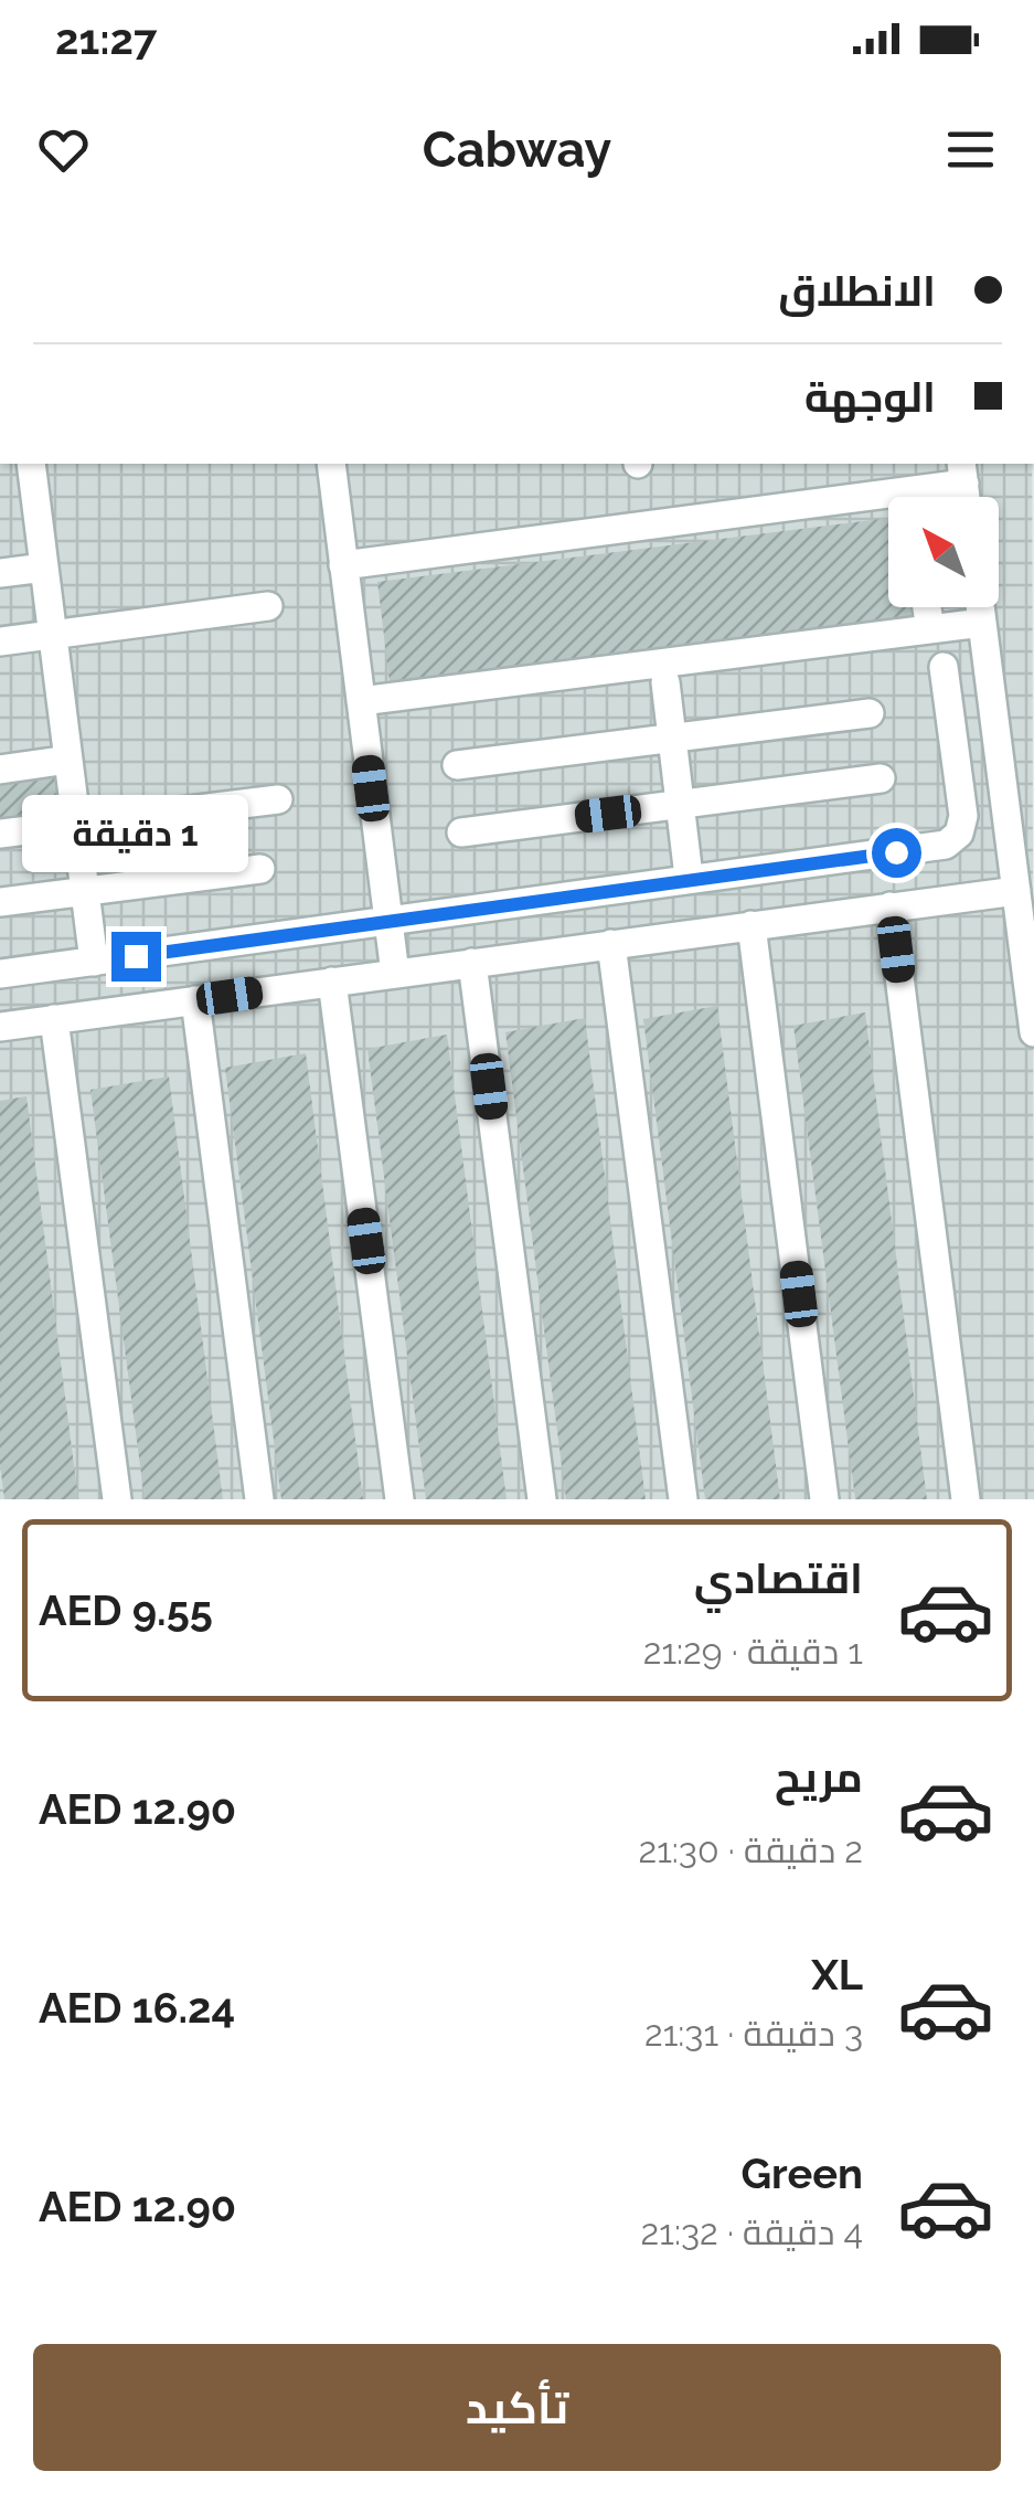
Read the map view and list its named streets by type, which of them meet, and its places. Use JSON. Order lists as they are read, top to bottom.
{
  "north": "top left",
  "page": {
    "status": "21:27",
    "header": "Cabway",
    "banner": ["الانطلاق", "الوجهة"],
    "bubble": "1 دقيقة",
    "list": [
      {
        "name": "اقتصادي",
        "note": "1 دقيقة · 21:29",
        "value": "AED 9.55"
      },
      {
        "name": "مريح",
        "note": "2 دقيقة · 21:30",
        "value": "AED 12.90"
      },
      {
        "name": "XL",
        "note": "3 دقيقة · 21:31",
        "value": "AED 16.24"
      },
      {
        "name": "Green",
        "note": "4 دقيقة · 21:32",
        "value": "AED 12.90"
      }
    ],
    "buttons": "تأكيد"
  }
}
